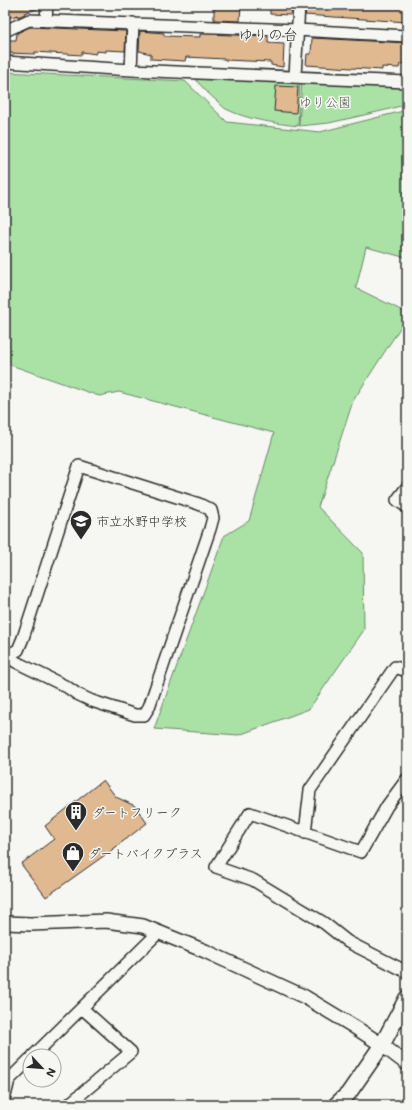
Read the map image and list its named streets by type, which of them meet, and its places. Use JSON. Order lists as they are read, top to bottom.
{
  "districts": ["ゆりの台"],
  "parks": ["ゆり公園"],
  "places": {
    "school or university": ["市立水野中学校"],
    "building": ["ダートフリーク"],
    "shop": ["ダートバイクプラス"]
  },
  "north": "bottom right"
}
